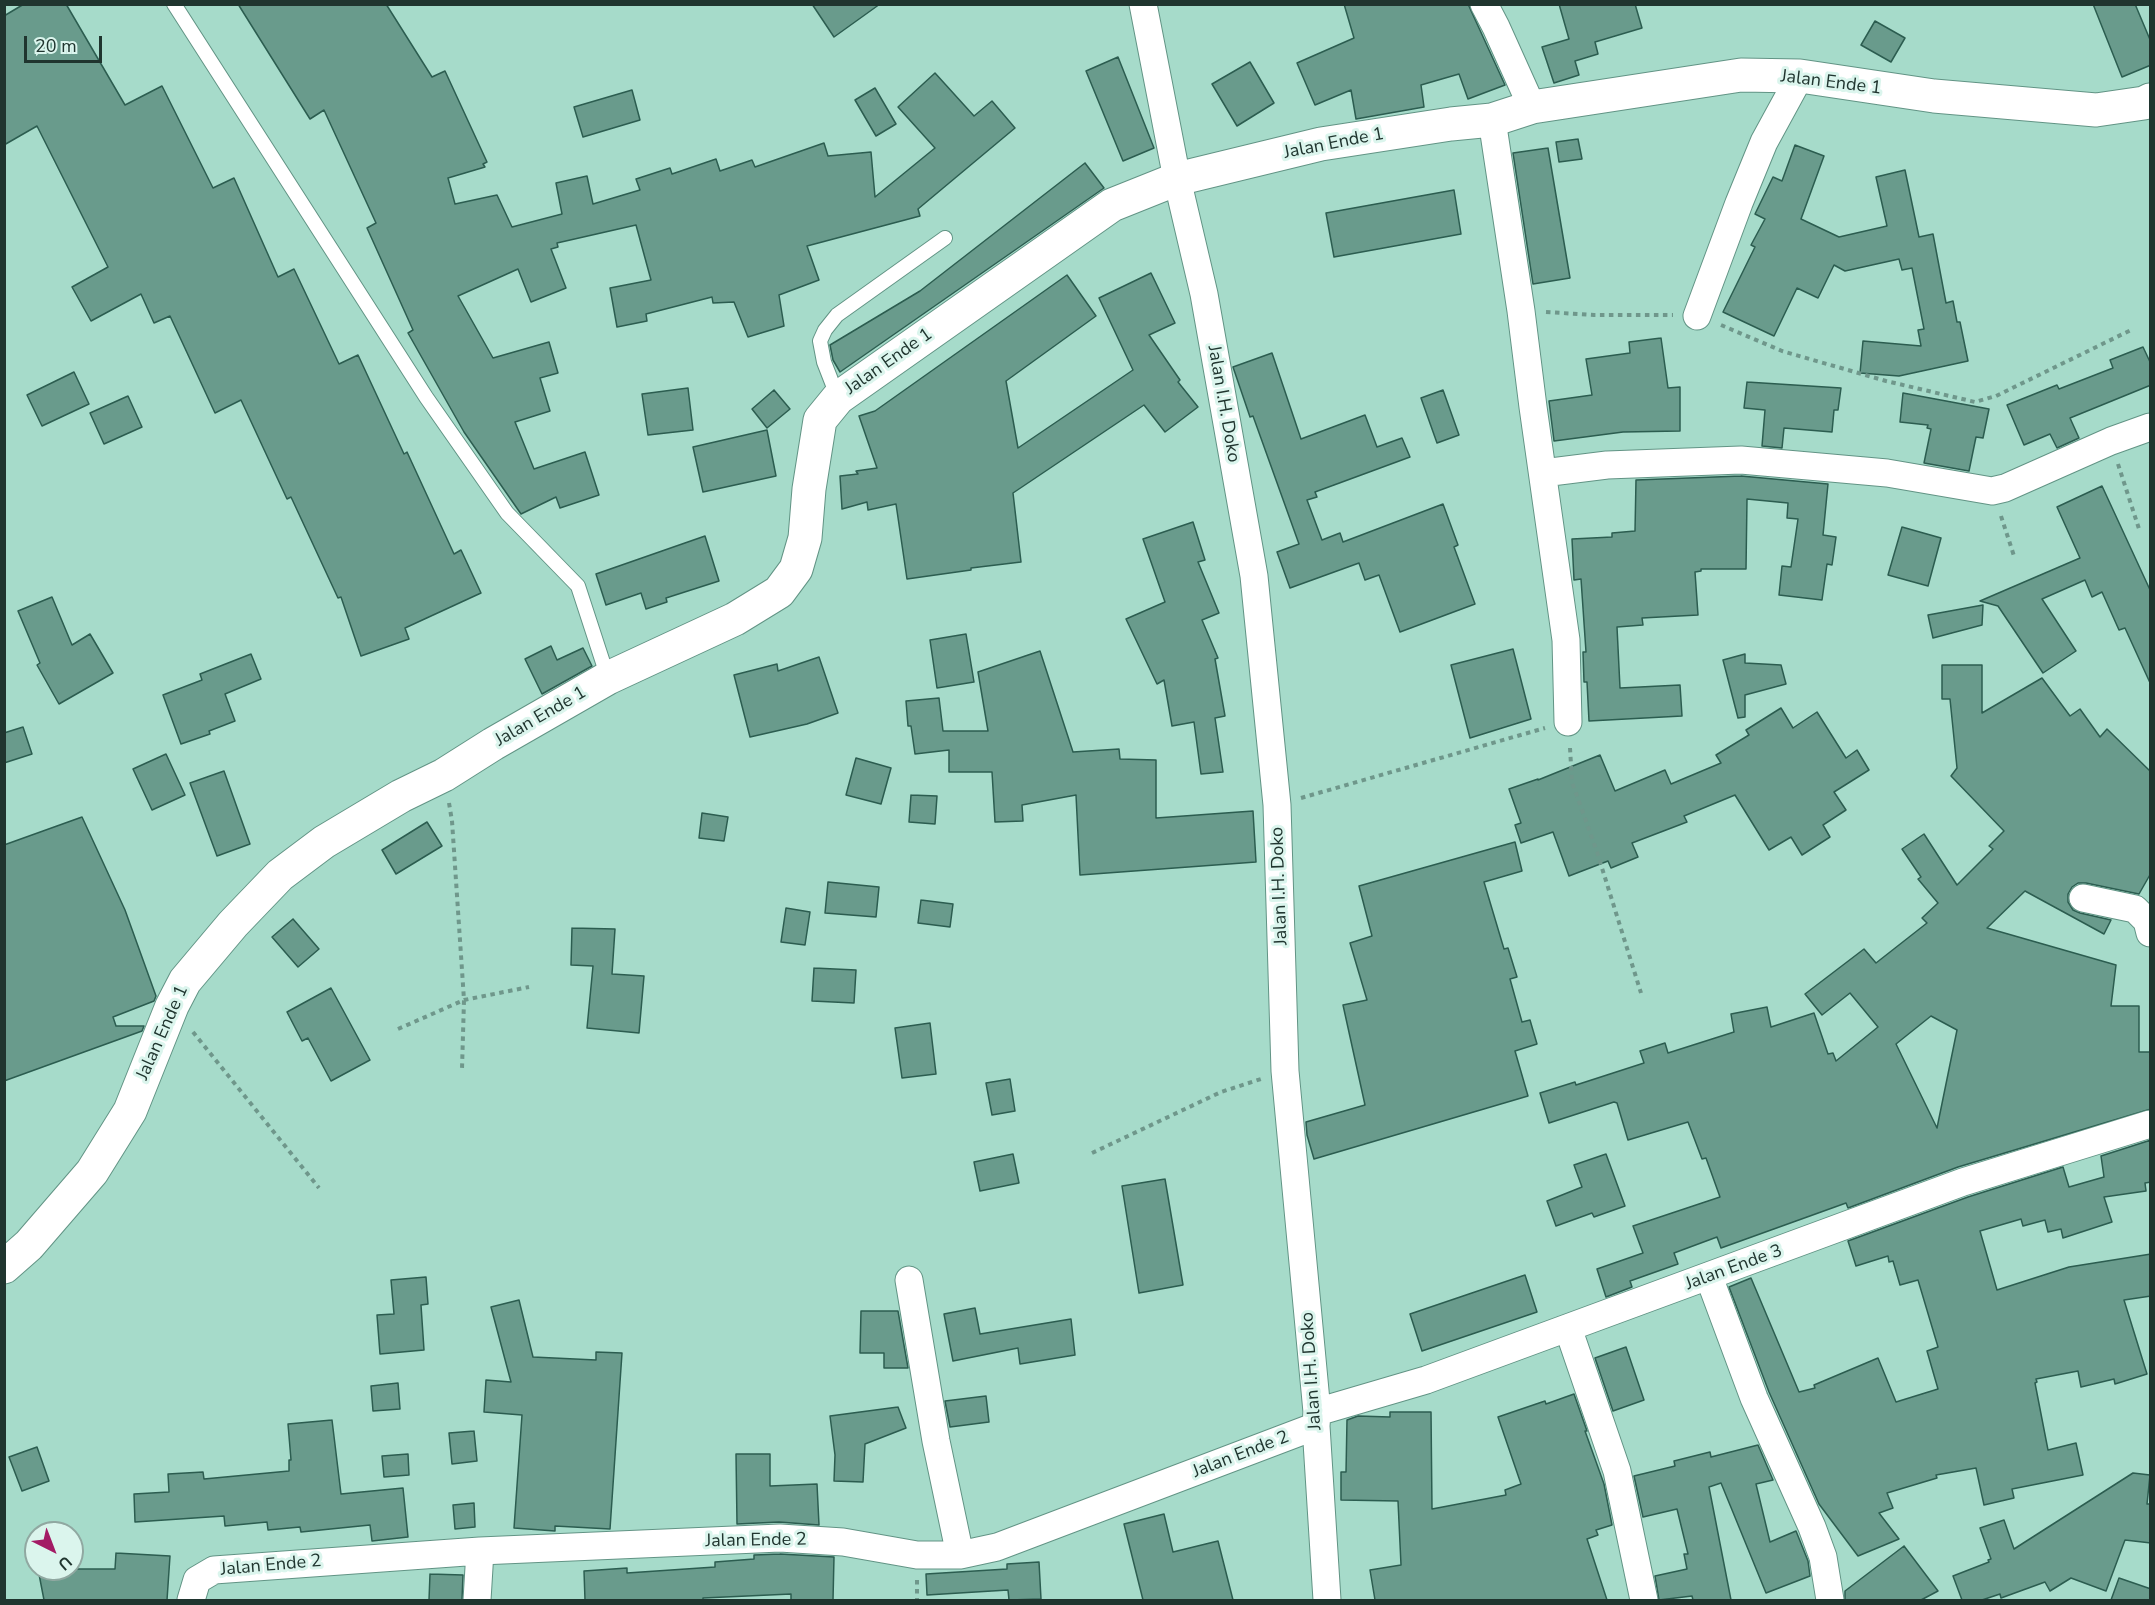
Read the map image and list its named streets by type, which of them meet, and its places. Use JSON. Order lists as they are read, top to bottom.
{
  "streets": {
    "street": [
      "Jalan Ende 1",
      "Jalan I.H. Doko",
      "Jalan Ende 3",
      "Jalan Ende 2"
    ]
  },
  "crossings": [
    ["Jalan Ende 1", "Jalan I.H. Doko"],
    ["Jalan I.H. Doko", "Jalan Ende 3"],
    ["Jalan I.H. Doko", "Jalan Ende 2"],
    ["Jalan Ende 3", "Jalan Ende 2"]
  ],
  "scale_bar": "20 m",
  "north": "bottom right"
}
